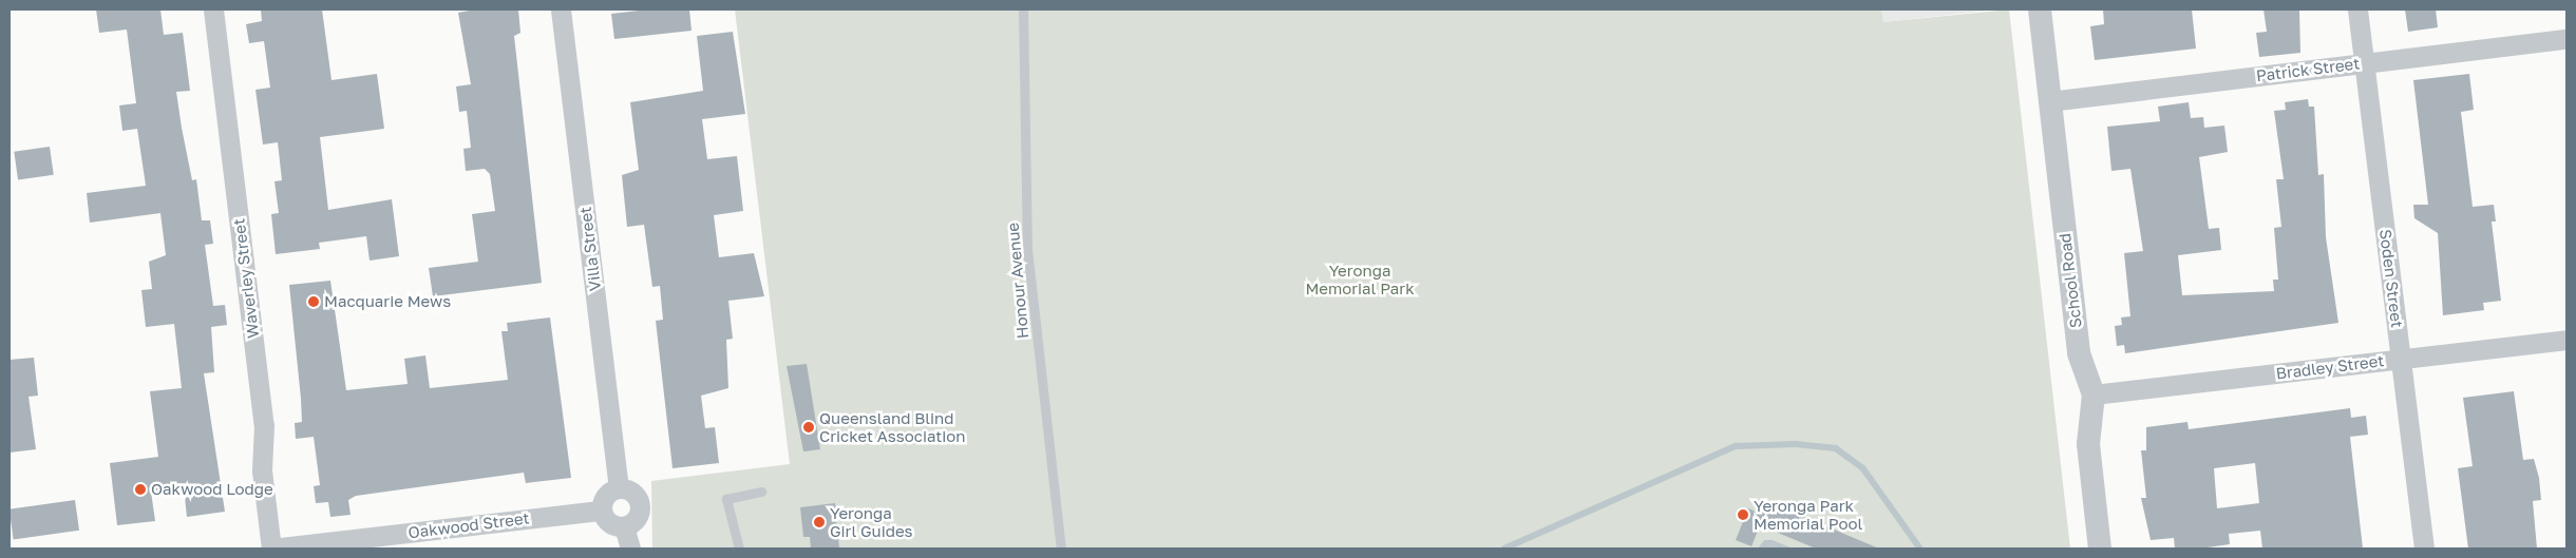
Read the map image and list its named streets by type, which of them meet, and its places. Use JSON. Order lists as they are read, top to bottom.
{
  "streets": {
    "street": [
      "Patrick Street",
      "Villa Street",
      "Waverley Street",
      "Soden Street",
      "School Road",
      "Bradley Street",
      "Oakwood Street"
    ],
    "lane": ["Honour Avenue"]
  },
  "crossings": [
    ["Patrick Street", "Soden Street"],
    ["Patrick Street", "School Road"],
    ["Villa Street", "Oakwood Street"],
    ["Waverley Street", "Oakwood Street"],
    ["Soden Street", "Bradley Street"],
    ["School Road", "Bradley Street"]
  ],
  "parks": ["Yeronga Memorial Park"],
  "places": [
    "Macquarie Mews",
    "Queensland Blind Cricket Association",
    "Oakwood Lodge",
    "Yeronga Park Memorial Pool",
    "Yeronga Girl Guides"
  ]
}
